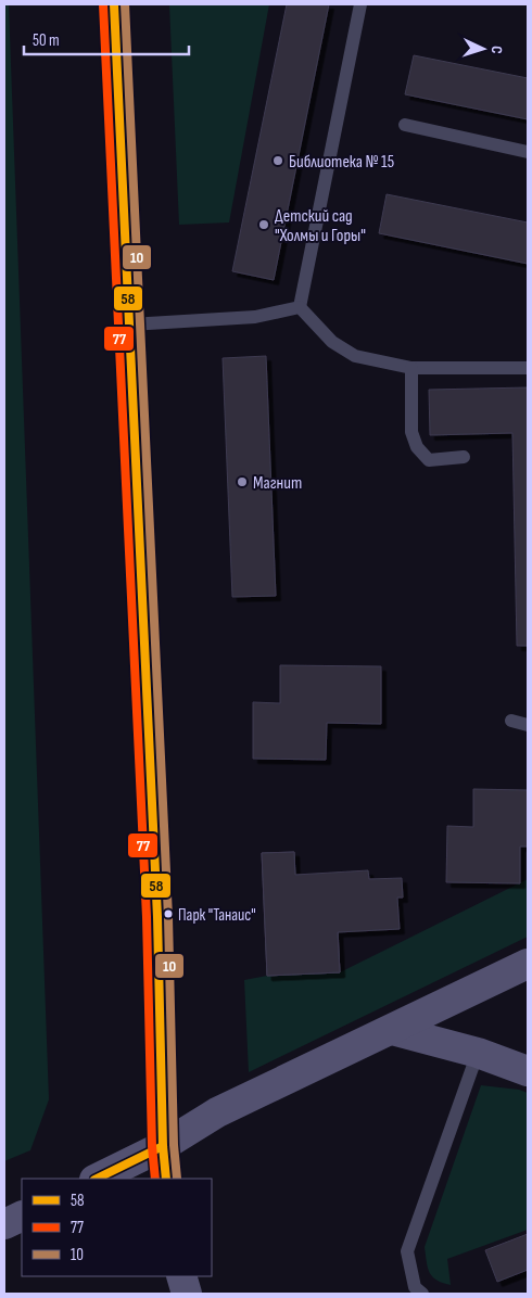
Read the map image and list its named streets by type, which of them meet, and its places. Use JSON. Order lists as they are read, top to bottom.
{
  "places": [
    "Библиотека № 15",
    "Детский сад \"Холмы и Горы\"",
    "Магнит",
    "Парк \"Танаис\""
  ],
  "lines": ["transit line 58", "transit line 77", "transit line 10"],
  "legend": ["58", "77", "10"],
  "scale_bar": "50 m",
  "north": "right"
}
